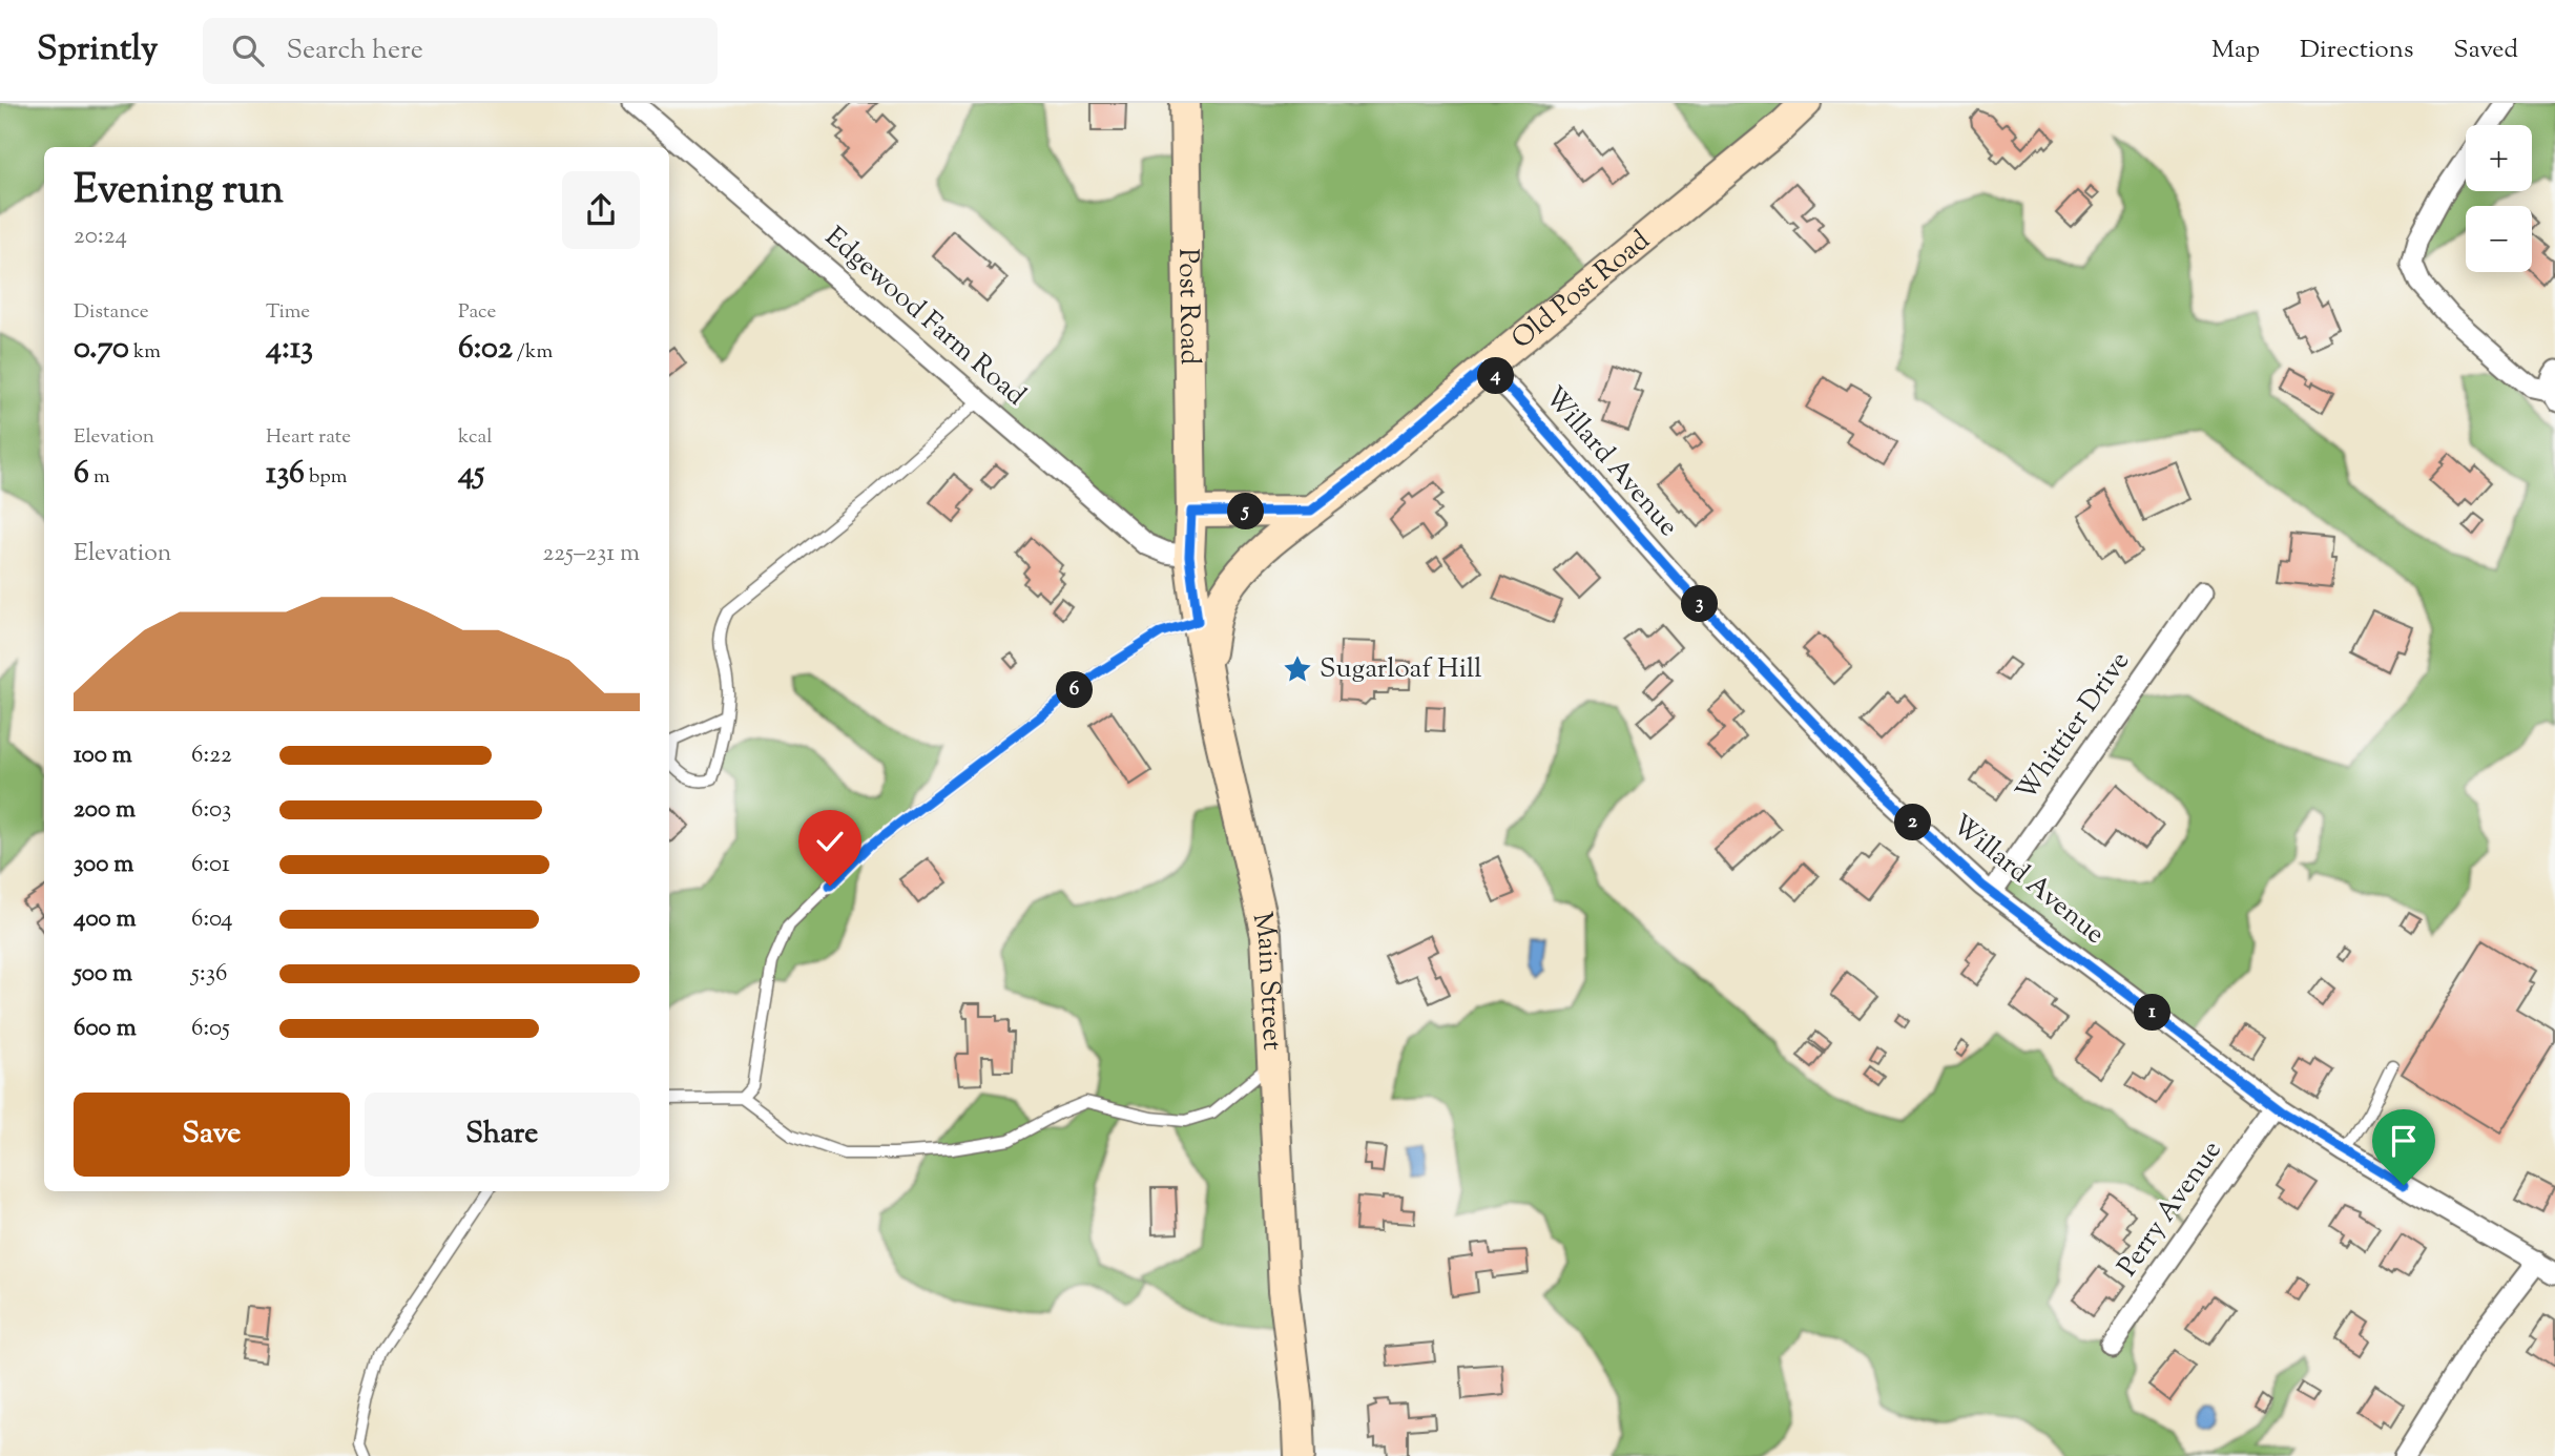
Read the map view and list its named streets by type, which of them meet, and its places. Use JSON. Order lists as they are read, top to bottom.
{
  "streets": {
    "main road": ["Old Post Road", "Post Road", "Main Street"],
    "street": [
      "Edgewood Farm Road",
      "Willard Avenue",
      "Whittier Drive",
      "Perry Avenue"
    ]
  },
  "crossings": [
    ["Old Post Road", "Willard Avenue"],
    ["Old Post Road", "Main Street"],
    ["Post Road", "Main Street"],
    ["Edgewood Farm Road", "Main Street"],
    ["Willard Avenue", "Whittier Drive"],
    ["Willard Avenue", "Perry Avenue"]
  ],
  "places": {
    "place": ["Sugarloaf Hill"]
  },
  "page": {
    "header": "Sprintly",
    "search": "Search here",
    "nav": ["Map", "Directions", "Saved"],
    "map_buttons": ["+", "−"],
    "heading": ["Evening run", "20:24"],
    "stats": [
      ["Distance", "0.70 km"],
      ["Time", "4:13"],
      ["Pace", "6:02 /km"],
      ["Elevation", "6 m"],
      ["Heart rate", "136 bpm"],
      ["kcal", "45"]
    ],
    "pins": [
      "4",
      "5",
      "3",
      "6",
      "2",
      "1"
    ],
    "chart": ["Elevation", "225–231 m"],
    "list": [
      {
        "name": "100 m",
        "note": "6:22"
      },
      {
        "name": "200 m",
        "note": "6:03"
      },
      {
        "name": "300 m",
        "note": "6:01"
      },
      {
        "name": "400 m",
        "note": "6:04"
      },
      {
        "name": "500 m",
        "note": "5:36"
      },
      {
        "name": "600 m",
        "note": "6:05"
      }
    ],
    "buttons": ["Save", "Share"]
  }
}
